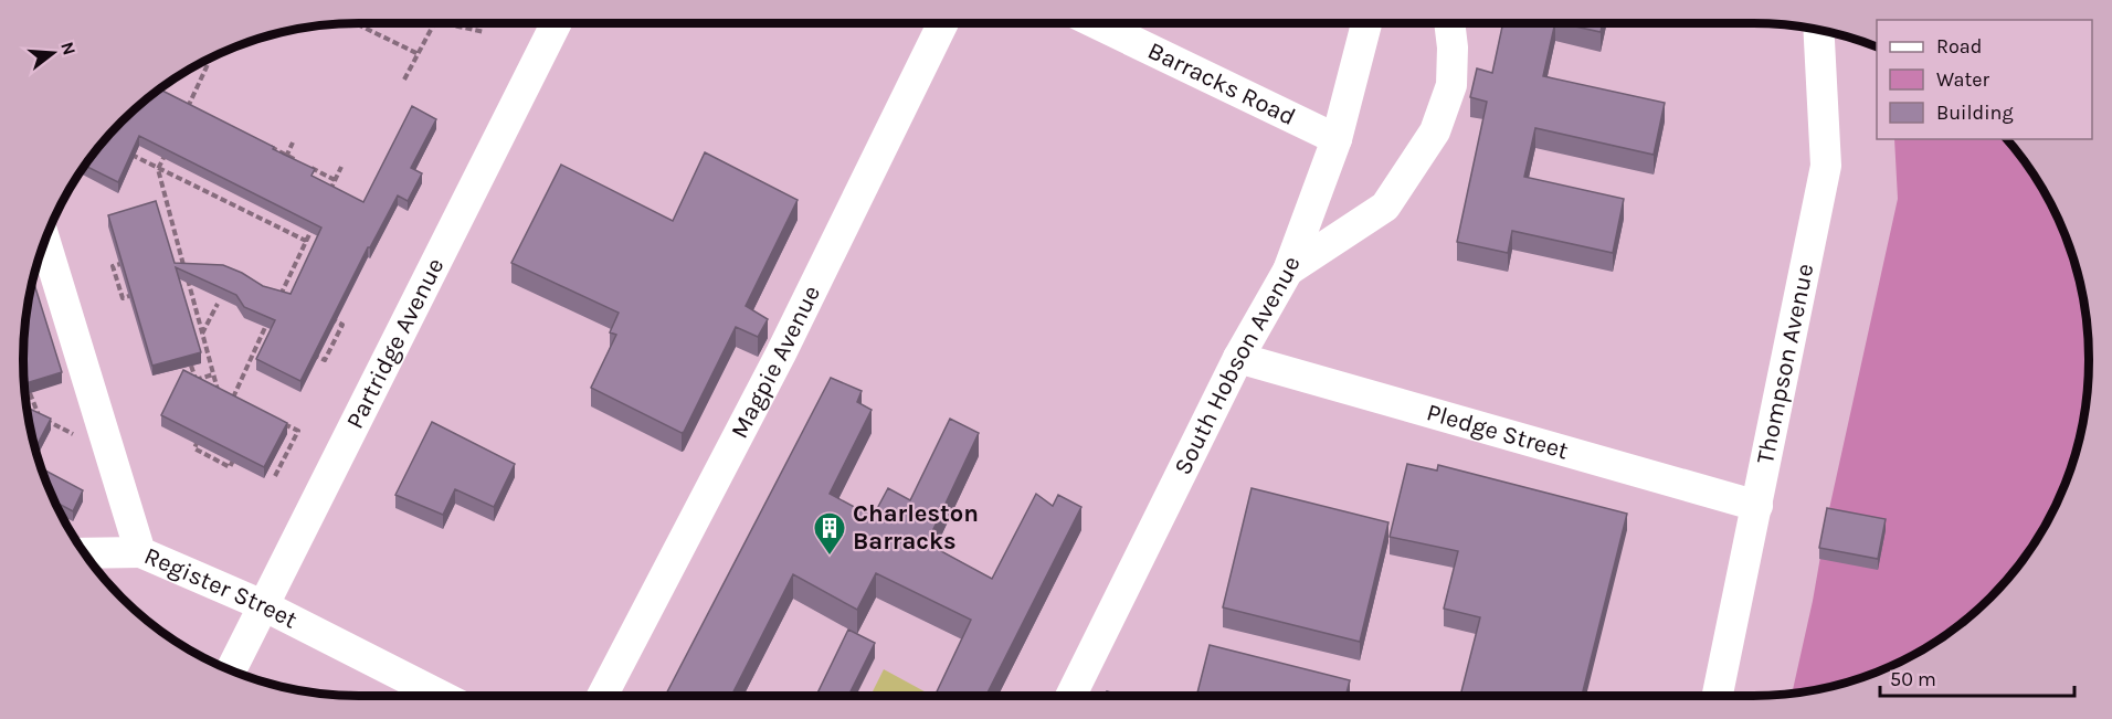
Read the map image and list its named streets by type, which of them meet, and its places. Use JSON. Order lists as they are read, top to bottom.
{
  "streets": {
    "street": [
      "Barracks Road",
      "Partridge Avenue",
      "Magpie Avenue",
      "Thompson Avenue",
      "South Hobson Avenue",
      "Pledge Street",
      "Register Street"
    ]
  },
  "crossings": [
    ["Barracks Road", "South Hobson Avenue"],
    ["Partridge Avenue", "Register Street"],
    ["Thompson Avenue", "Pledge Street"],
    ["South Hobson Avenue", "Pledge Street"]
  ],
  "places": {
    "building": ["Charleston Barracks"]
  },
  "legend": ["Road", "Water", "Building"],
  "scale_bar": "50 m",
  "north": "right"
}
